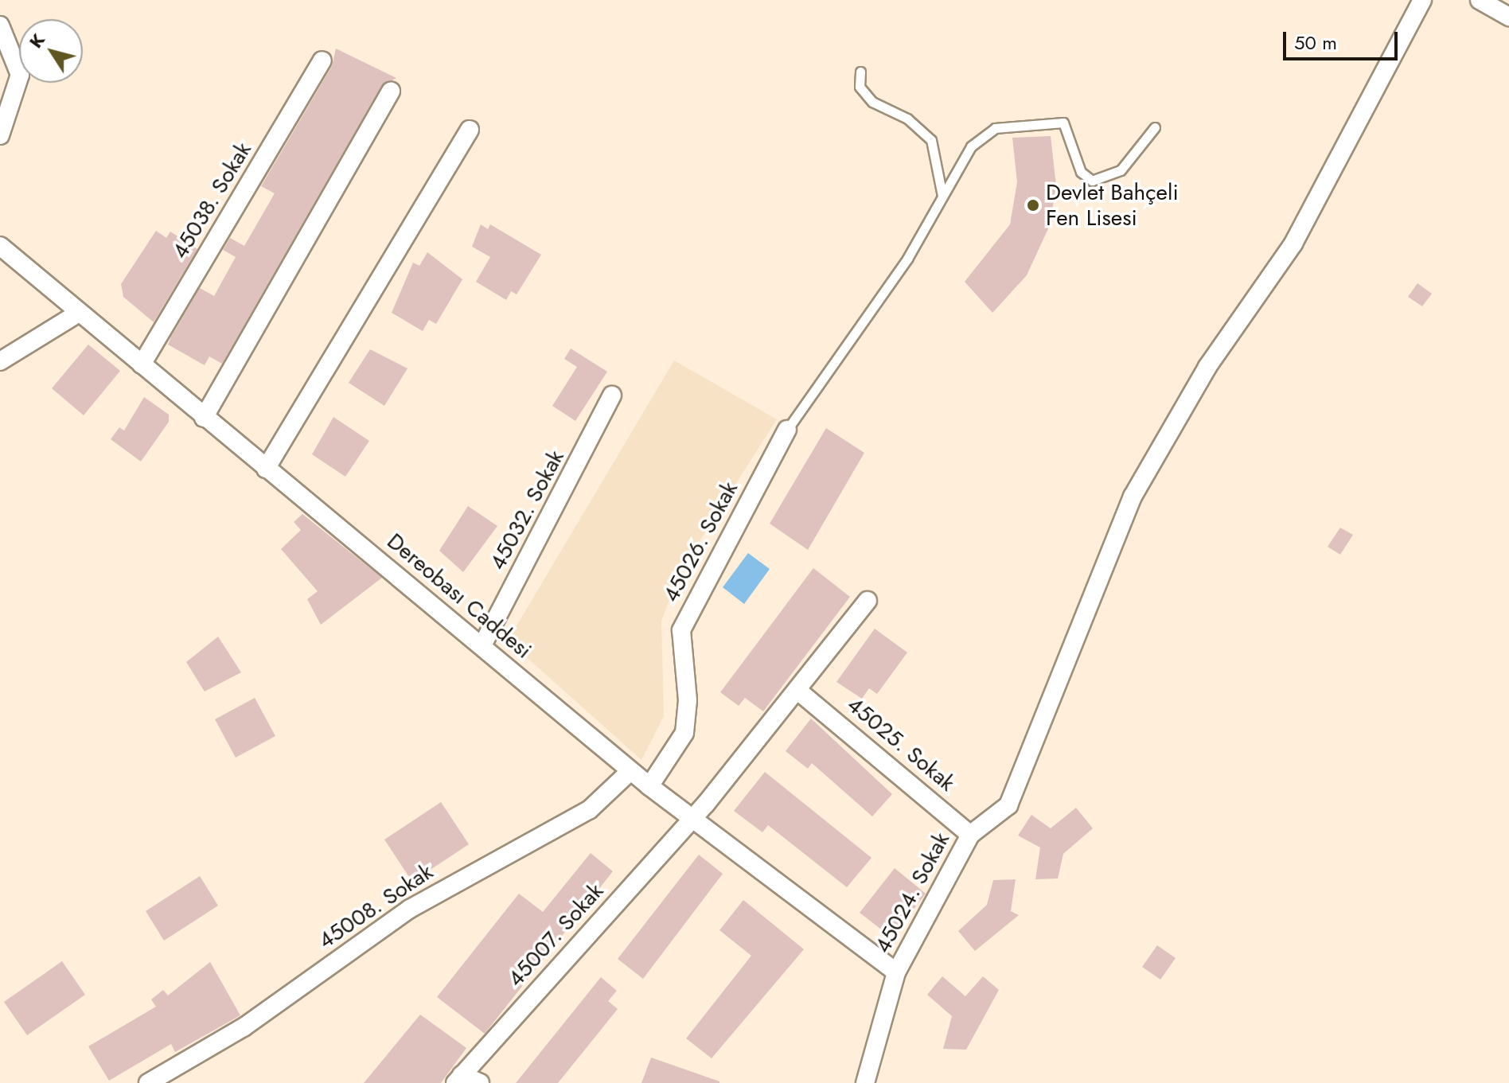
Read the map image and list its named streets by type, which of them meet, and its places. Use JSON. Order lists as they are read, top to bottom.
{
  "streets": {
    "street": [
      "45038. Sokak",
      "45032. Sokak",
      "45026. Sokak",
      "Dereobası Caddesi",
      "45025. Sokak",
      "45024. Sokak",
      "45008. Sokak",
      "45007. Sokak"
    ]
  },
  "crossings": [
    ["45038. Sokak", "Dereobası Caddesi"],
    ["45032. Sokak", "Dereobası Caddesi"],
    ["45026. Sokak", "Dereobası Caddesi"],
    ["Dereobası Caddesi", "45024. Sokak"],
    ["Dereobası Caddesi", "45008. Sokak"],
    ["Dereobası Caddesi", "45007. Sokak"],
    ["45025. Sokak", "45024. Sokak"]
  ],
  "places": ["Devlet Bahçeli Fen Lisesi"],
  "scale_bar": "50 m",
  "north": "top left"
}
